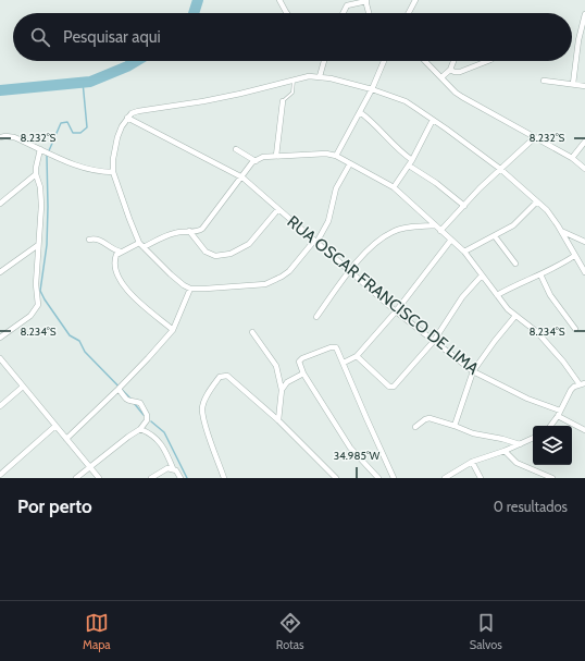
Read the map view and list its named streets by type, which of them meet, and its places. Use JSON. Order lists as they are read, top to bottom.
{
  "streets": {
    "street": ["RUA OSCAR FRANCISCO DE LIMA"]
  },
  "page": {
    "search": "Pesquisar aqui",
    "heading": ["Por perto", "0 resultados"],
    "nav": ["Mapa", "Rotas", "Salvos"]
  },
  "coordinates": ["8.232°S", "8.234°S", "34.985°W"]
}
